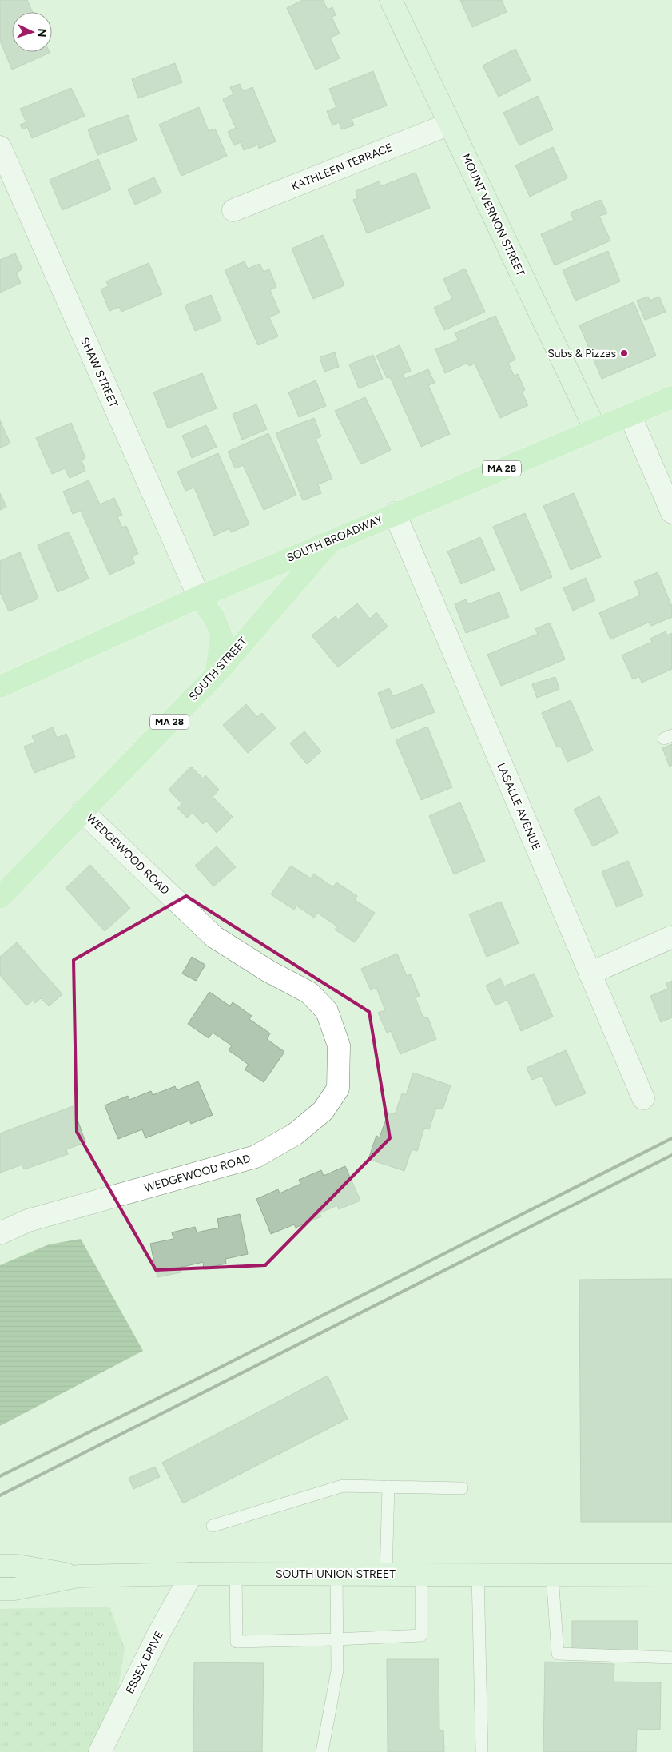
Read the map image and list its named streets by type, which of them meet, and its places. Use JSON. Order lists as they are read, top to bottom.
{
  "streets": {
    "main road": [
      "MOUNT VERNON STREET",
      "MA 28",
      "SOUTH BROADWAY",
      "SOUTH STREET",
      "SOUTH UNION STREET"
    ],
    "street": [
      "KATHLEEN TERRACE",
      "SHAW STREET",
      "LASALLE AVENUE",
      "WEDGEWOOD ROAD",
      "ESSEX DRIVE"
    ]
  },
  "crossings": [
    ["KATHLEEN TERRACE", "MOUNT VERNON STREET"],
    ["MOUNT VERNON STREET", "SOUTH BROADWAY"],
    ["SHAW STREET", "SOUTH BROADWAY"],
    ["SOUTH BROADWAY", "SOUTH STREET"],
    ["SOUTH BROADWAY", "LASALLE AVENUE"],
    ["SOUTH STREET", "WEDGEWOOD ROAD"],
    ["SOUTH UNION STREET", "ESSEX DRIVE"]
  ],
  "places": ["Subs & Pizzas"],
  "north": "right"
}
